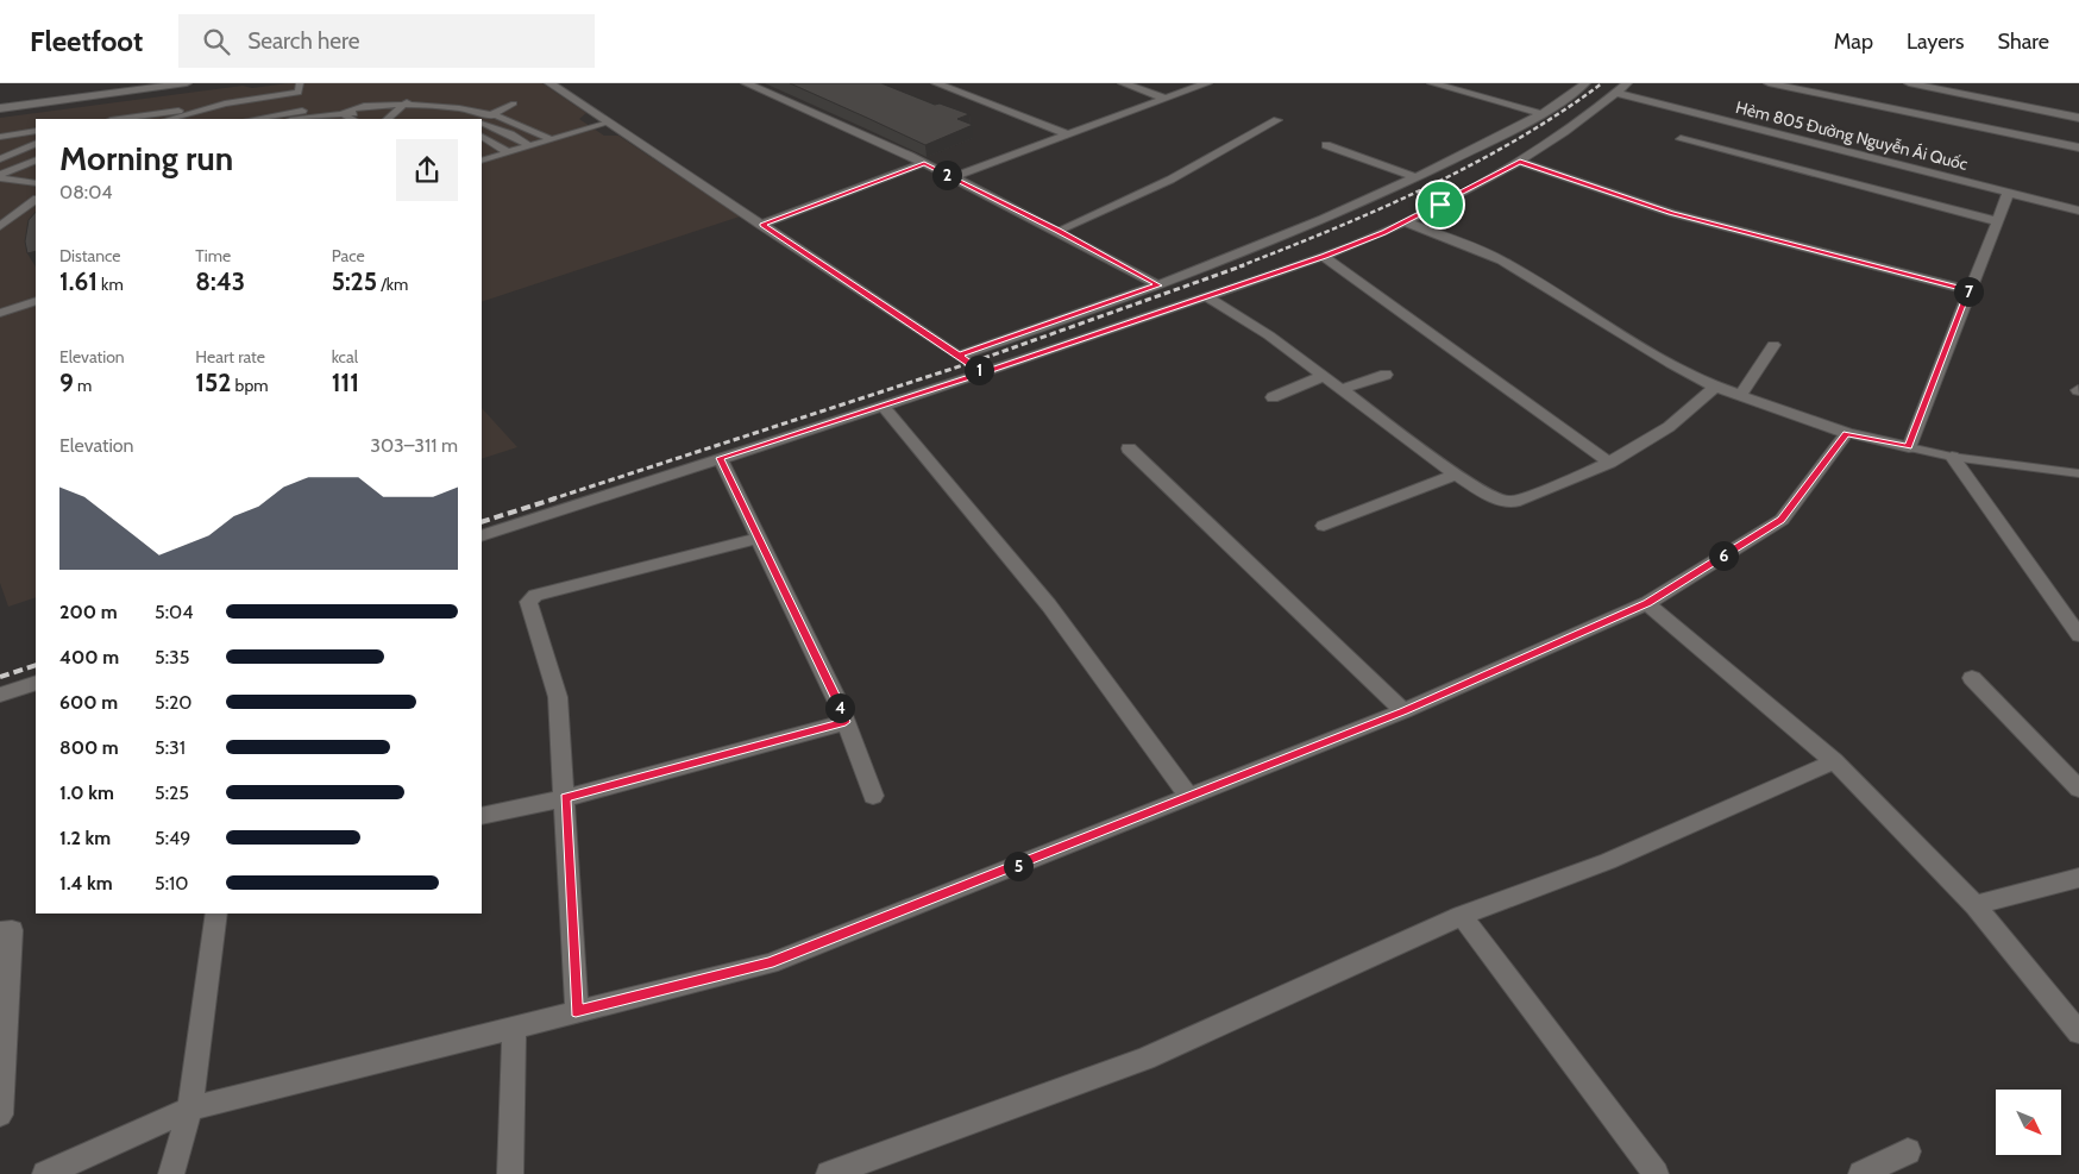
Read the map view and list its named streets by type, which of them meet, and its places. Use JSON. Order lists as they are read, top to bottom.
{
  "streets": {
    "street": ["Hẻm 805 Đường Nguyễn Ái Quốc"]
  },
  "north": "bottom right",
  "page": {
    "header": "Fleetfoot",
    "search": "Search here",
    "nav": ["Map", "Layers", "Share"],
    "heading": ["Morning run", "08:04"],
    "pins": [
      "2",
      "7",
      "1",
      "6",
      "4",
      "5"
    ],
    "stats": [
      ["Distance", "1.61 km"],
      ["Time", "8:43"],
      ["Pace", "5:25 /km"],
      ["Elevation", "9 m"],
      ["Heart rate", "152 bpm"],
      ["kcal", "111"]
    ],
    "chart": ["Elevation", "303–311 m"],
    "list": [
      {
        "name": "200 m",
        "note": "5:04"
      },
      {
        "name": "400 m",
        "note": "5:35"
      },
      {
        "name": "600 m",
        "note": "5:20"
      },
      {
        "name": "800 m",
        "note": "5:31"
      },
      {
        "name": "1.0 km",
        "note": "5:25"
      },
      {
        "name": "1.2 km",
        "note": "5:49"
      },
      {
        "name": "1.4 km",
        "note": "5:10"
      }
    ]
  }
}
